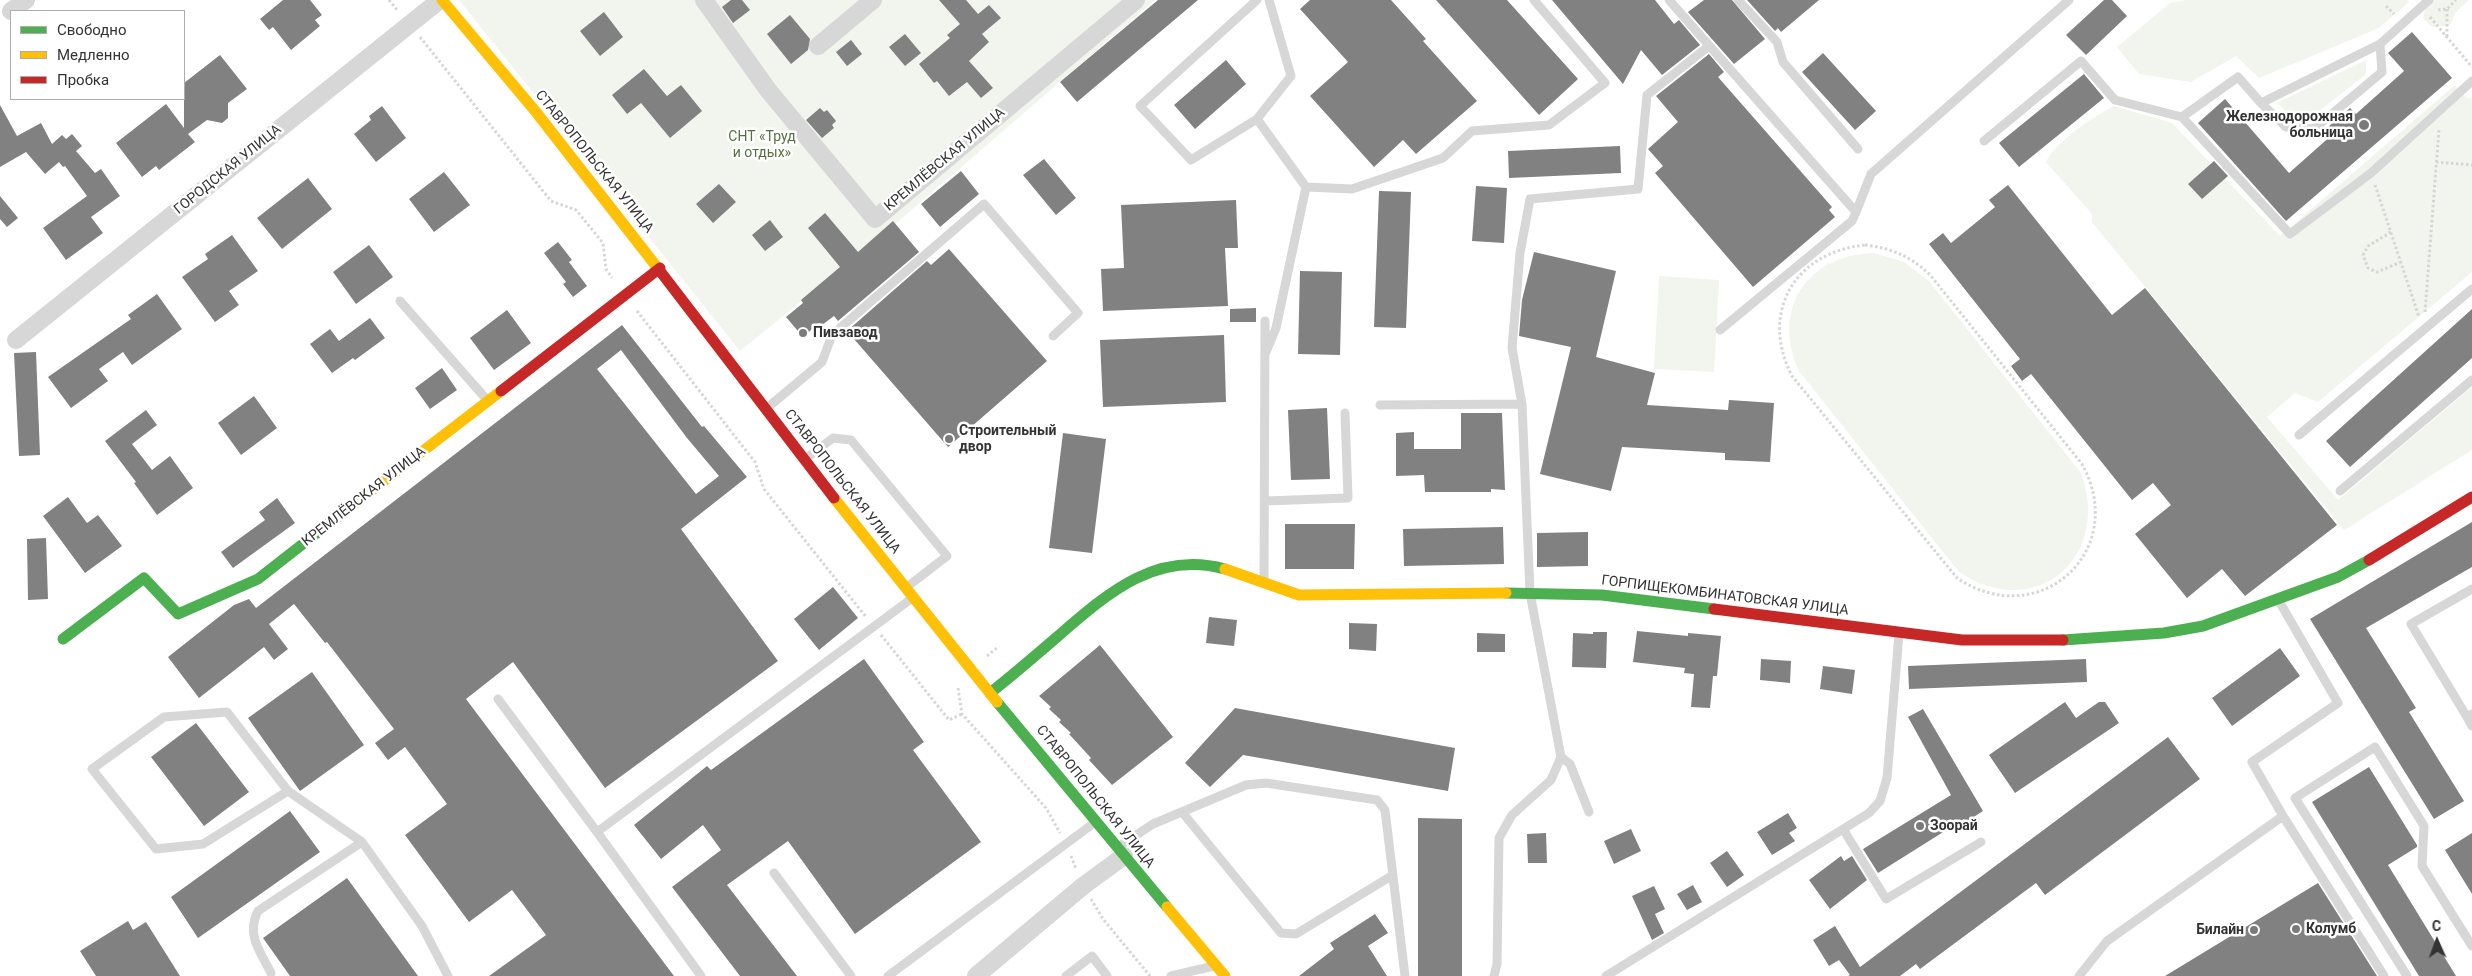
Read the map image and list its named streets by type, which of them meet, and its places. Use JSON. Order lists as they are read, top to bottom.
{
  "streets": {
    "street": [
      "КРЕМЛЁВСКАЯ УЛИЦА",
      "СТАВРОПОЛЬСКАЯ УЛИЦА",
      "ГОРОДСКАЯ УЛИЦА",
      "ГОРПИЩЕКОМБИНАТОВСКАЯ УЛИЦА"
    ]
  },
  "crossings": [
    ["КРЕМЛЁВСКАЯ УЛИЦА", "СТАВРОПОЛЬСКАЯ УЛИЦА"],
    ["СТАВРОПОЛЬСКАЯ УЛИЦА", "ГОРОДСКАЯ УЛИЦА"],
    ["СТАВРОПОЛЬСКАЯ УЛИЦА", "ГОРПИЩЕКОМБИНАТОВСКАЯ УЛИЦА"]
  ],
  "parks": ["СНТ «Труд и отдых»"],
  "places": [
    "Железнодорожная больница",
    "Пивзавод",
    "Строительный двор",
    "Зоорай",
    "Колумб",
    "Билайн"
  ],
  "legend": ["Свободно", "Медленно", "Пробка"],
  "north": "top"
}
